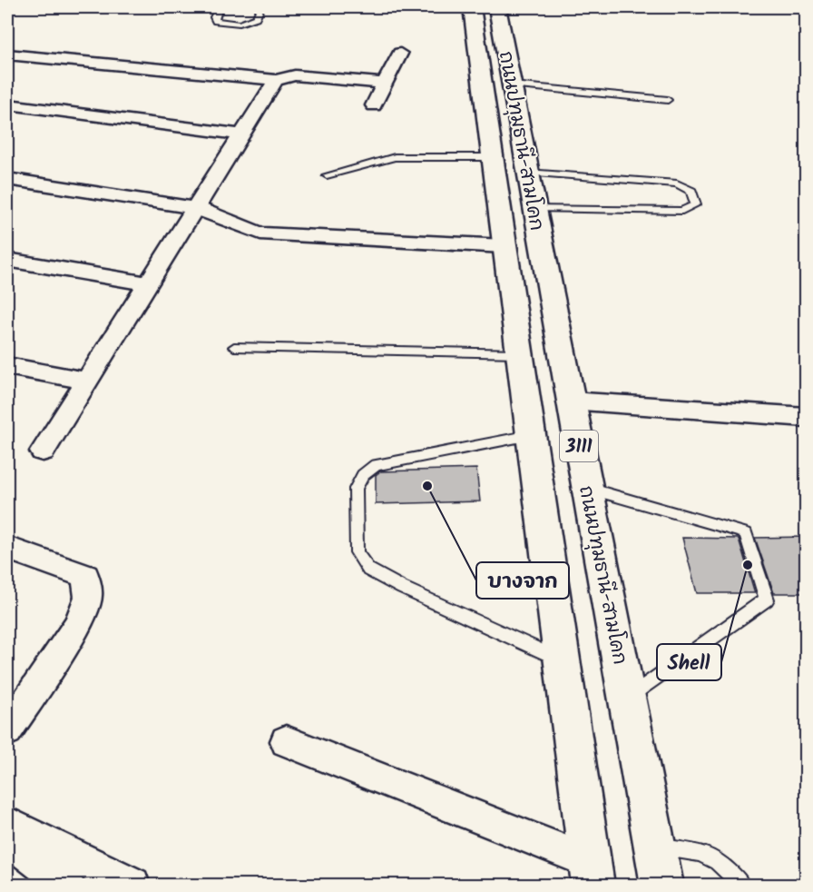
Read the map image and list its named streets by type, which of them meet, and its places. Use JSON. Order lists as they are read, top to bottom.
{
  "streets": {
    "main road": ["ถนนปทุมธานี-สามโคก", "3111"]
  },
  "places": ["บางจาก", "Shell"]
}
